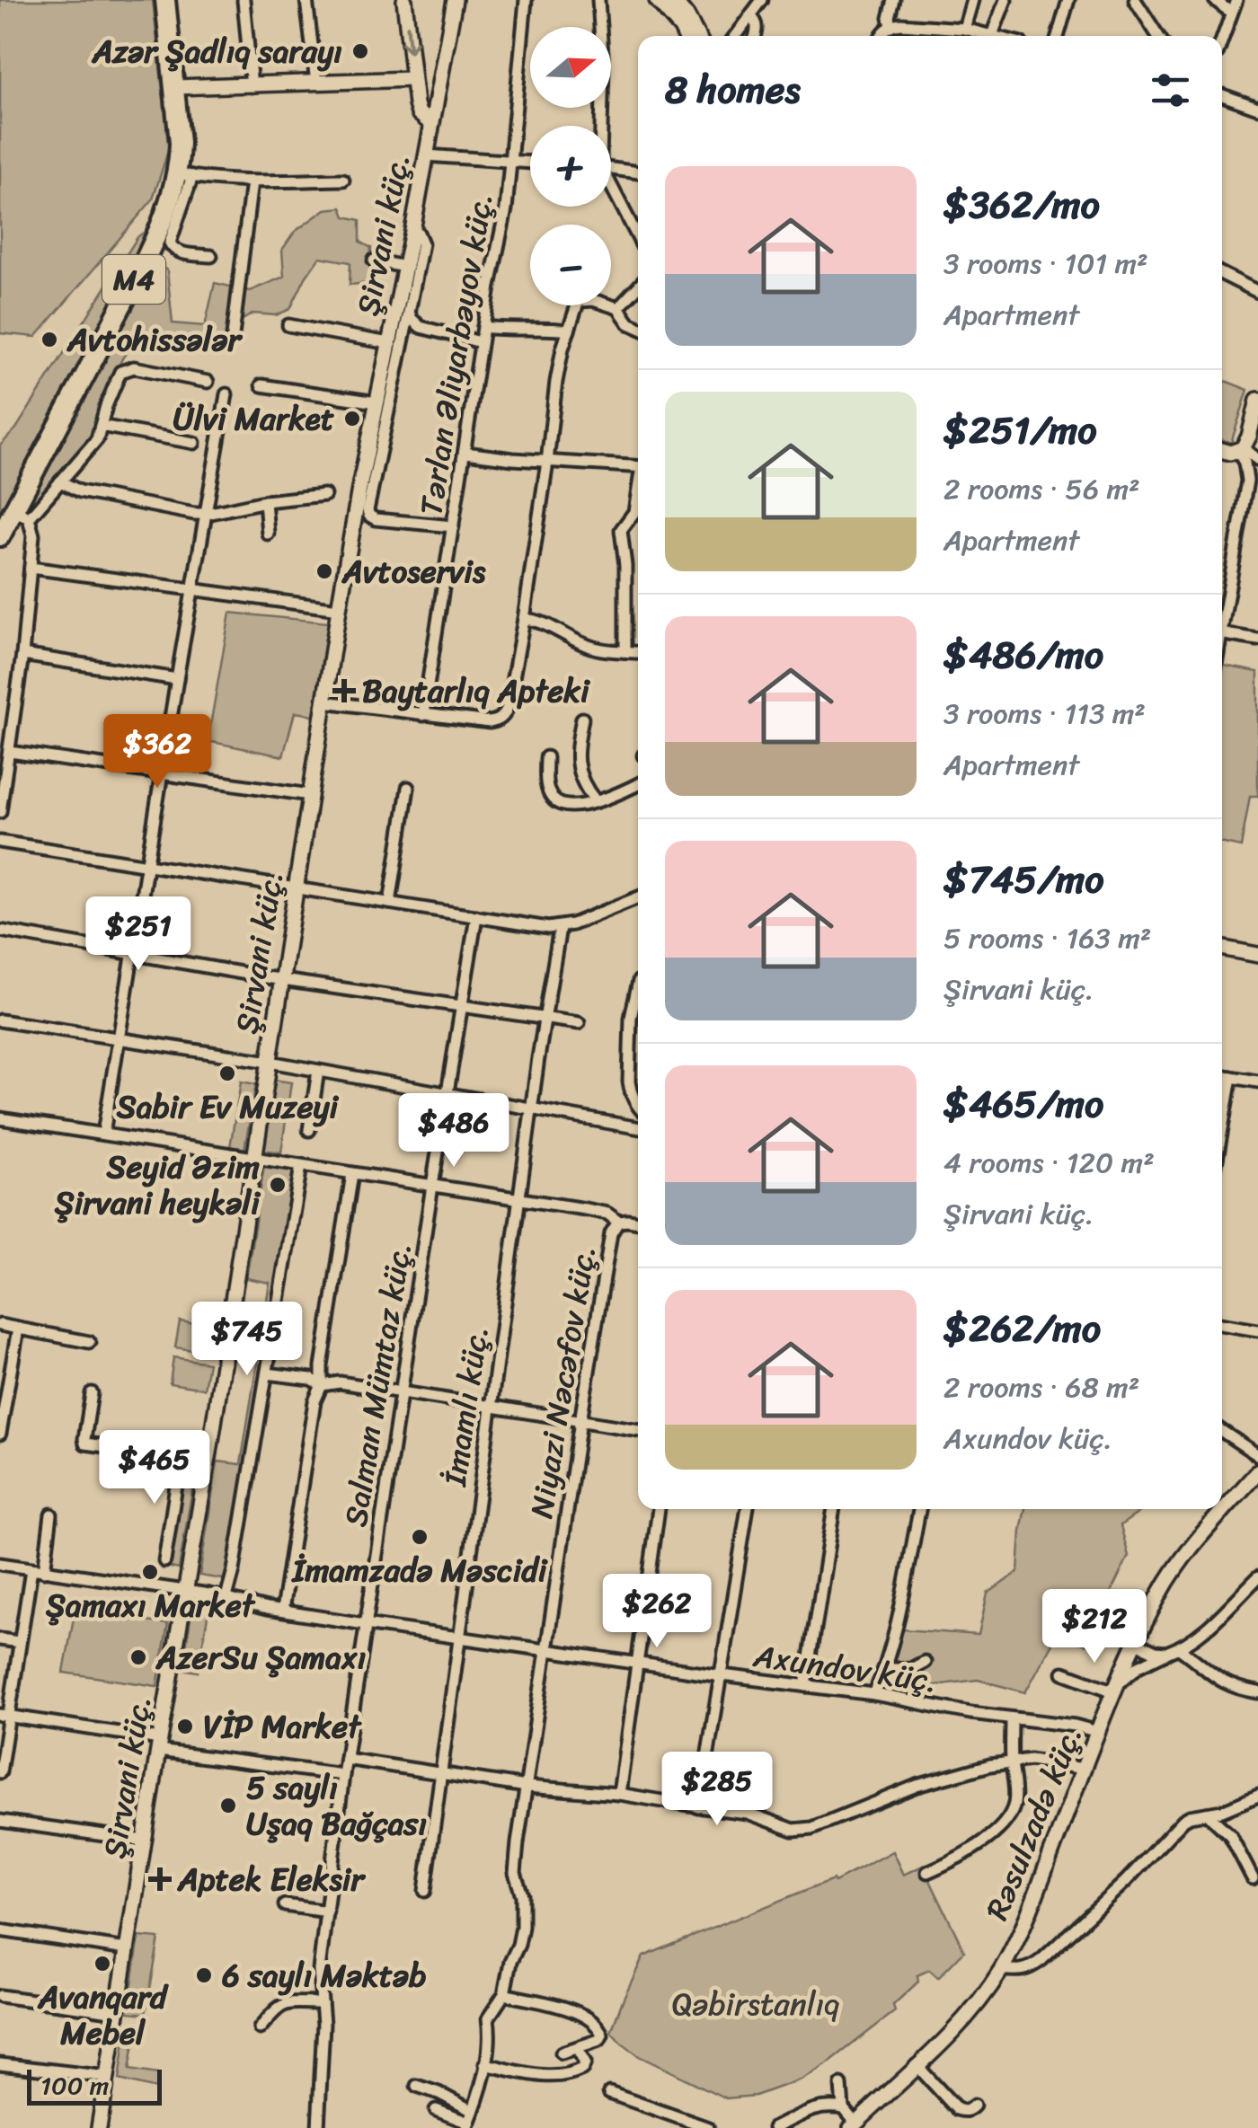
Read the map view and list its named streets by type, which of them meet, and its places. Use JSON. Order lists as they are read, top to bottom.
{
  "streets": {
    "highway": ["M4"],
    "main road": ["Şirvani küç.", "Rəsulzadə küç."],
    "street": [
      "Tərlan Əliyarbəyov küç.",
      "Niyazi Nəcəfov küç.",
      "Salman Mümtaz küç.",
      "İmamlı küç.",
      "Axundov küç."
    ]
  },
  "crossings": [
    ["Şirvani küç.", "Axundov küç."],
    ["Niyazi Nəcəfov küç.", "Axundov küç."],
    ["Salman Mümtaz küç.", "Axundov küç."],
    ["İmamlı küç.", "Axundov küç."],
    ["Axundov küç.", "Rəsulzadə küç."]
  ],
  "parks": ["Qəbirstanlıq"],
  "places": {
    "other": [
      "Azər Şadlıq sarayı",
      "Avtohissələr",
      "Ülvi Market",
      "Avtoservis",
      "Sabir Ev Muzeyi",
      "Seyid Əzim Şirvani heykəli",
      "İmamzadə Məscidi",
      "Şamaxı Market",
      "AzerSu Şamaxı",
      "VİP Market",
      "5 saylı Uşaq Bağçası",
      "Avanqard Mebel",
      "6 saylı Məktəb"
    ],
    "health": ["Baytarlıq Apteki", "Aptek Eleksir"]
  },
  "scale_bar": "100 m",
  "north": "right",
  "page": {
    "map_buttons": ["+", "−"],
    "heading": "8 homes",
    "list": [
      {
        "name": "$362/mo",
        "note": "3 rooms · 101 m² · Apartment"
      },
      {
        "name": "$251/mo",
        "note": "2 rooms · 56 m² · Apartment"
      },
      {
        "name": "$486/mo",
        "note": "3 rooms · 113 m² · Apartment"
      },
      {
        "name": "$745/mo",
        "note": "5 rooms · 163 m² · Şirvani küç."
      },
      {
        "name": "$465/mo",
        "note": "4 rooms · 120 m² · Şirvani küç."
      },
      {
        "name": "$262/mo",
        "note": "2 rooms · 68 m² · Axundov küç."
      }
    ],
    "price": [
      "$362",
      "$251",
      "$486",
      "$745",
      "$465",
      "$262",
      "$212",
      "$285"
    ],
    "scale": "100 m"
  }
}
